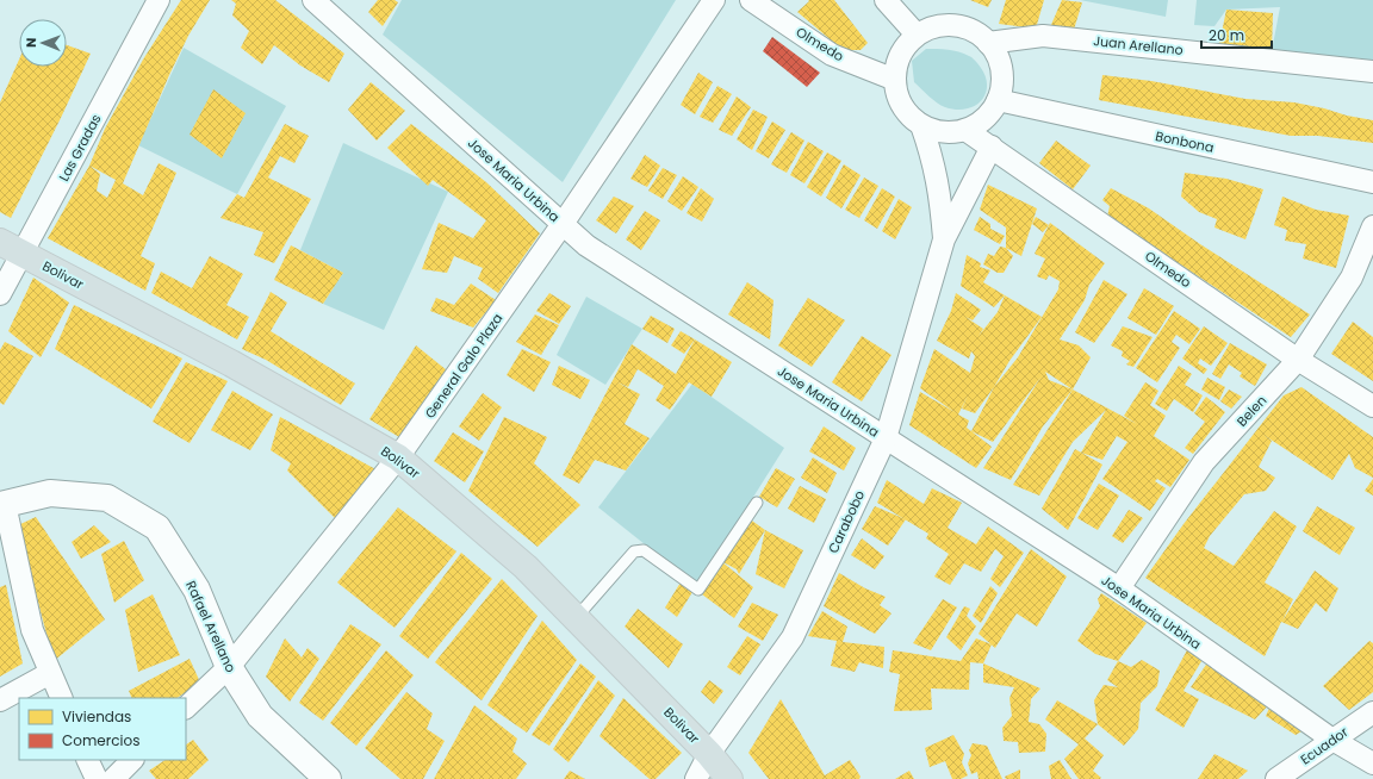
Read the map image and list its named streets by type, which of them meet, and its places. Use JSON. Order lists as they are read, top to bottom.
{
  "streets": {
    "main road": ["Bolivar", "Rafael Arellano"],
    "street": [
      "Olmedo",
      "Juan Arellano",
      "Bonbona",
      "Las Gradas",
      "Jose Maria Urbina",
      "General Galo Plaza",
      "Belen",
      "Carabobo",
      "Ecuador"
    ]
  },
  "crossings": [
    ["Olmedo", "Juan Arellano"],
    ["Olmedo", "Bonbona"],
    ["Olmedo", "Belen"],
    ["Olmedo", "Carabobo"],
    ["Juan Arellano", "Bonbona"],
    ["Juan Arellano", "Carabobo"],
    ["Bonbona", "Carabobo"],
    ["Las Gradas", "Bolivar"],
    ["Jose Maria Urbina", "General Galo Plaza"],
    ["Jose Maria Urbina", "Belen"],
    ["Jose Maria Urbina", "Carabobo"],
    ["Jose Maria Urbina", "Ecuador"],
    ["Bolivar", "General Galo Plaza"],
    ["Bolivar", "Carabobo"],
    ["General Galo Plaza", "Rafael Arellano"]
  ],
  "legend": ["Viviendas", "Comercios"],
  "scale_bar": "20 m",
  "north": "left"
}
